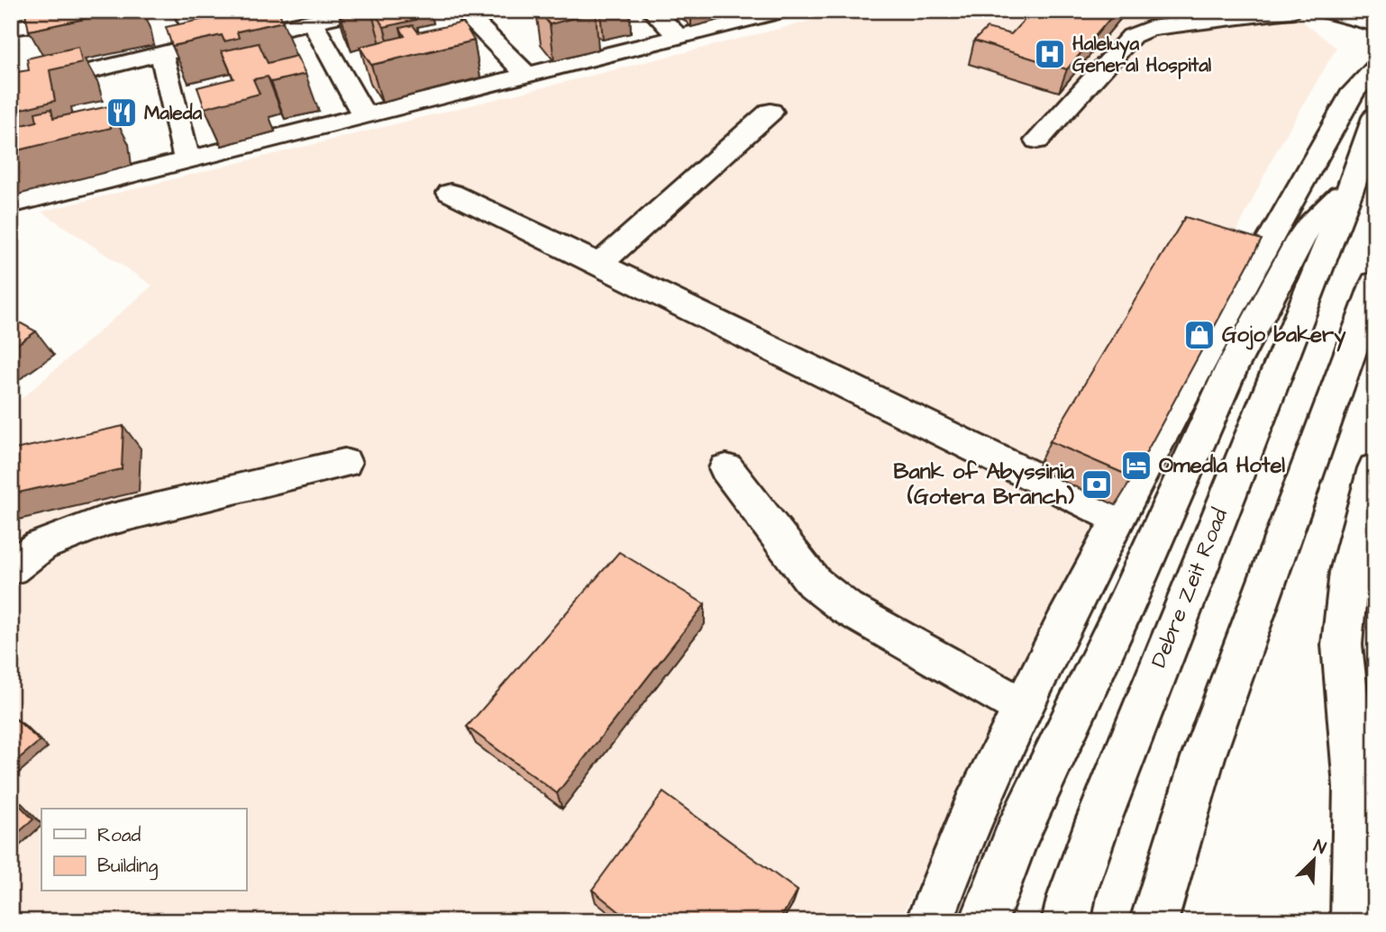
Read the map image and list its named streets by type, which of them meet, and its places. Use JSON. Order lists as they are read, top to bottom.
{
  "streets": {
    "main road": ["Debre Zeit Road"]
  },
  "places": {
    "hospital": ["Haleluya General Hospital"],
    "restaurant": ["Maleda"],
    "shop": ["Gojo bakery"],
    "hotel": ["Omedla Hotel"],
    "bank": ["Bank of Abyssinia (Gotera Branch)"]
  },
  "legend": ["Road", "Building"],
  "north": "top right"
}
